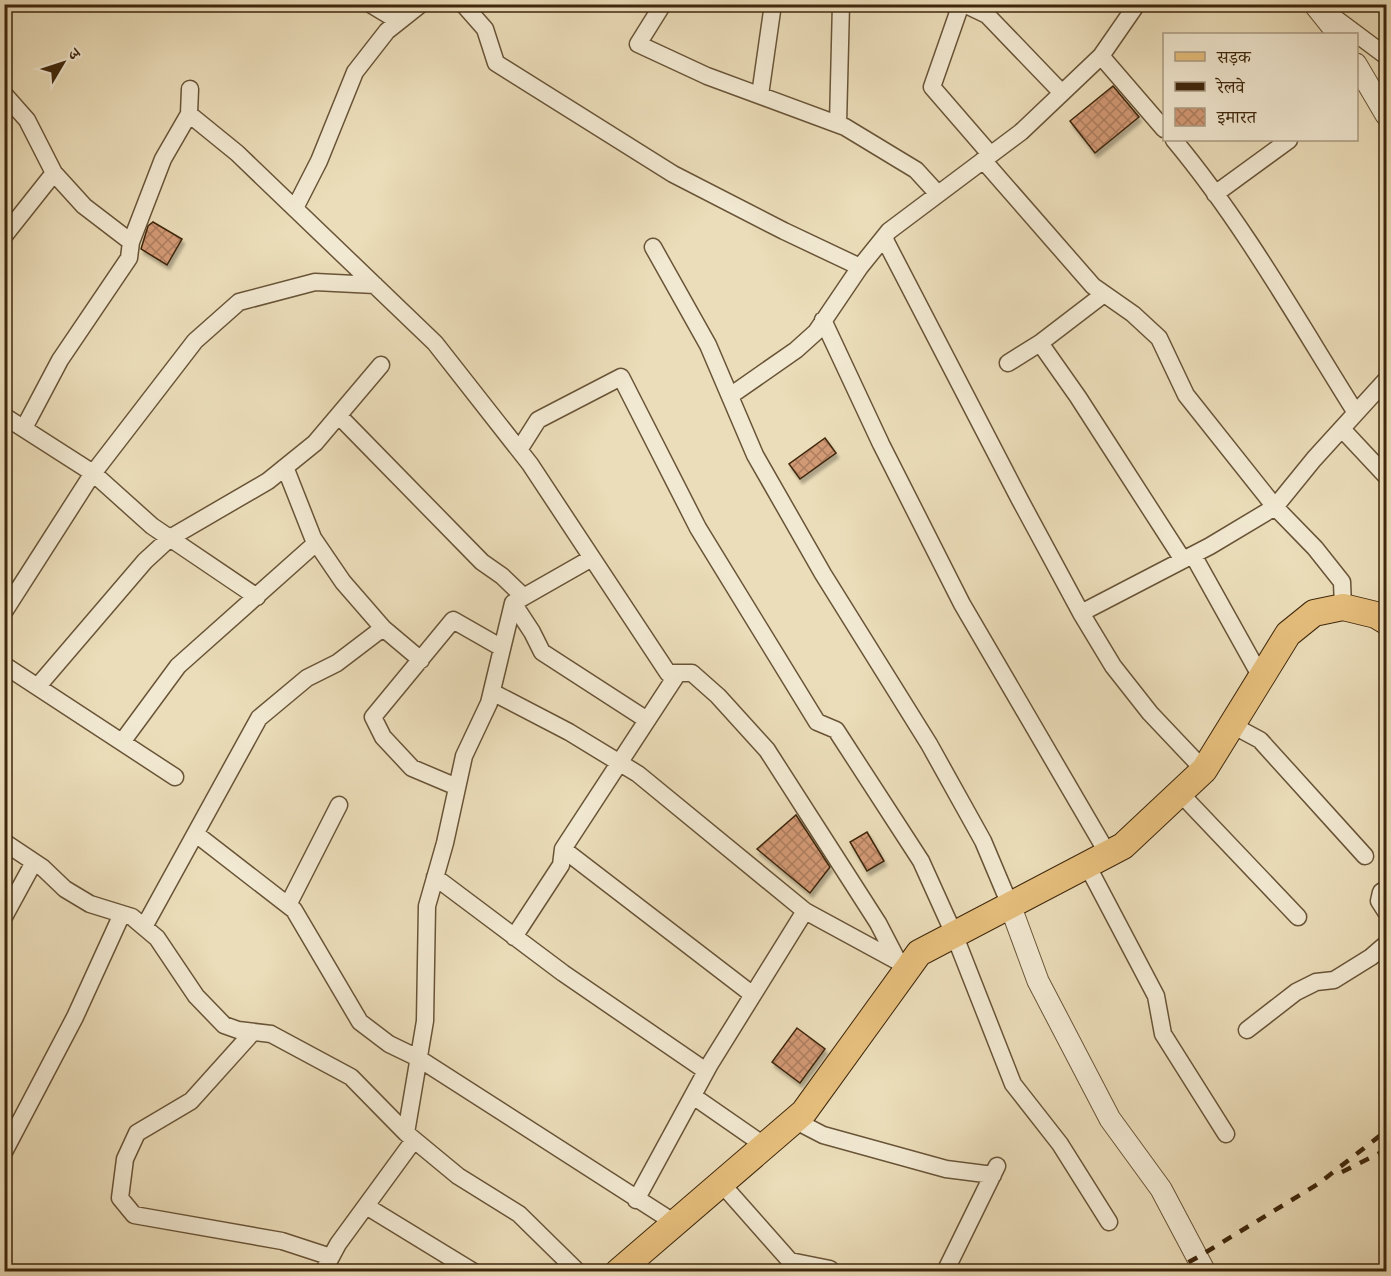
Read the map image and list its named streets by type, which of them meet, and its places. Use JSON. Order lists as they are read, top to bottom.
{
  "legend": ["सड़क", "रेलवे", "इमारत"],
  "north": "top right"
}
